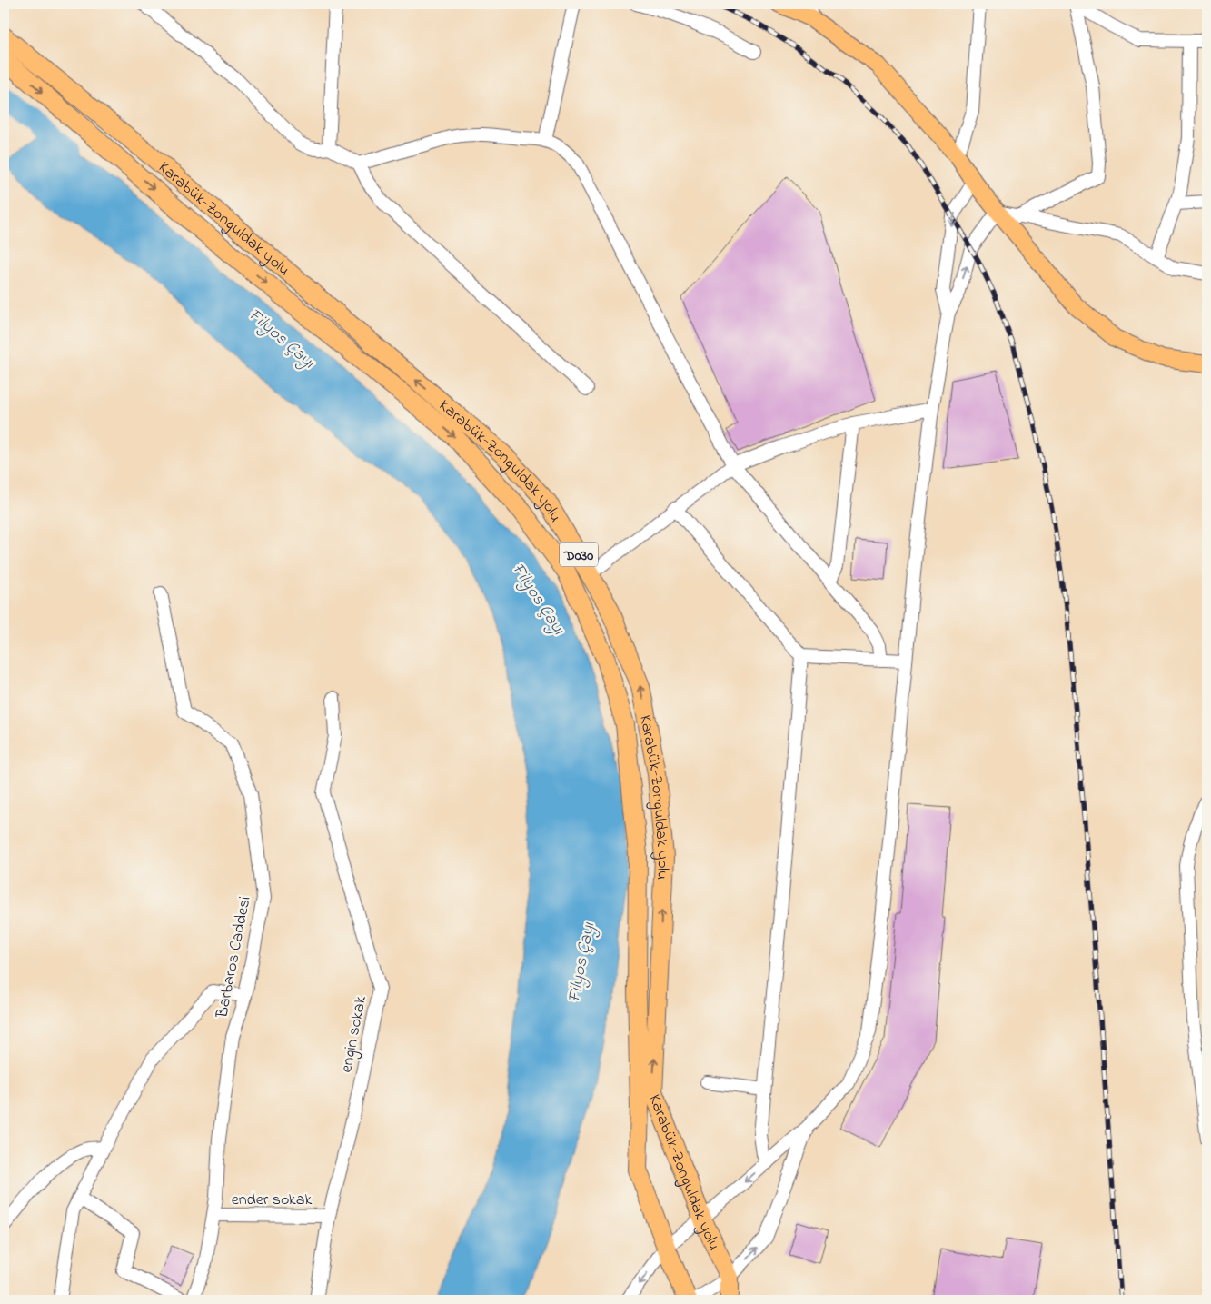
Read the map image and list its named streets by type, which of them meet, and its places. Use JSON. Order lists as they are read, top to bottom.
{
  "streets": {
    "highway": ["Karabük-Zonguldak yolu", "D030"],
    "street": ["Barbaros Caddesi", "engin sokak", "ender sokak"]
  },
  "crossings": [
    ["Barbaros Caddesi", "ender sokak"],
    ["engin sokak", "ender sokak"]
  ],
  "water": ["Filyos Çayı"]
}
